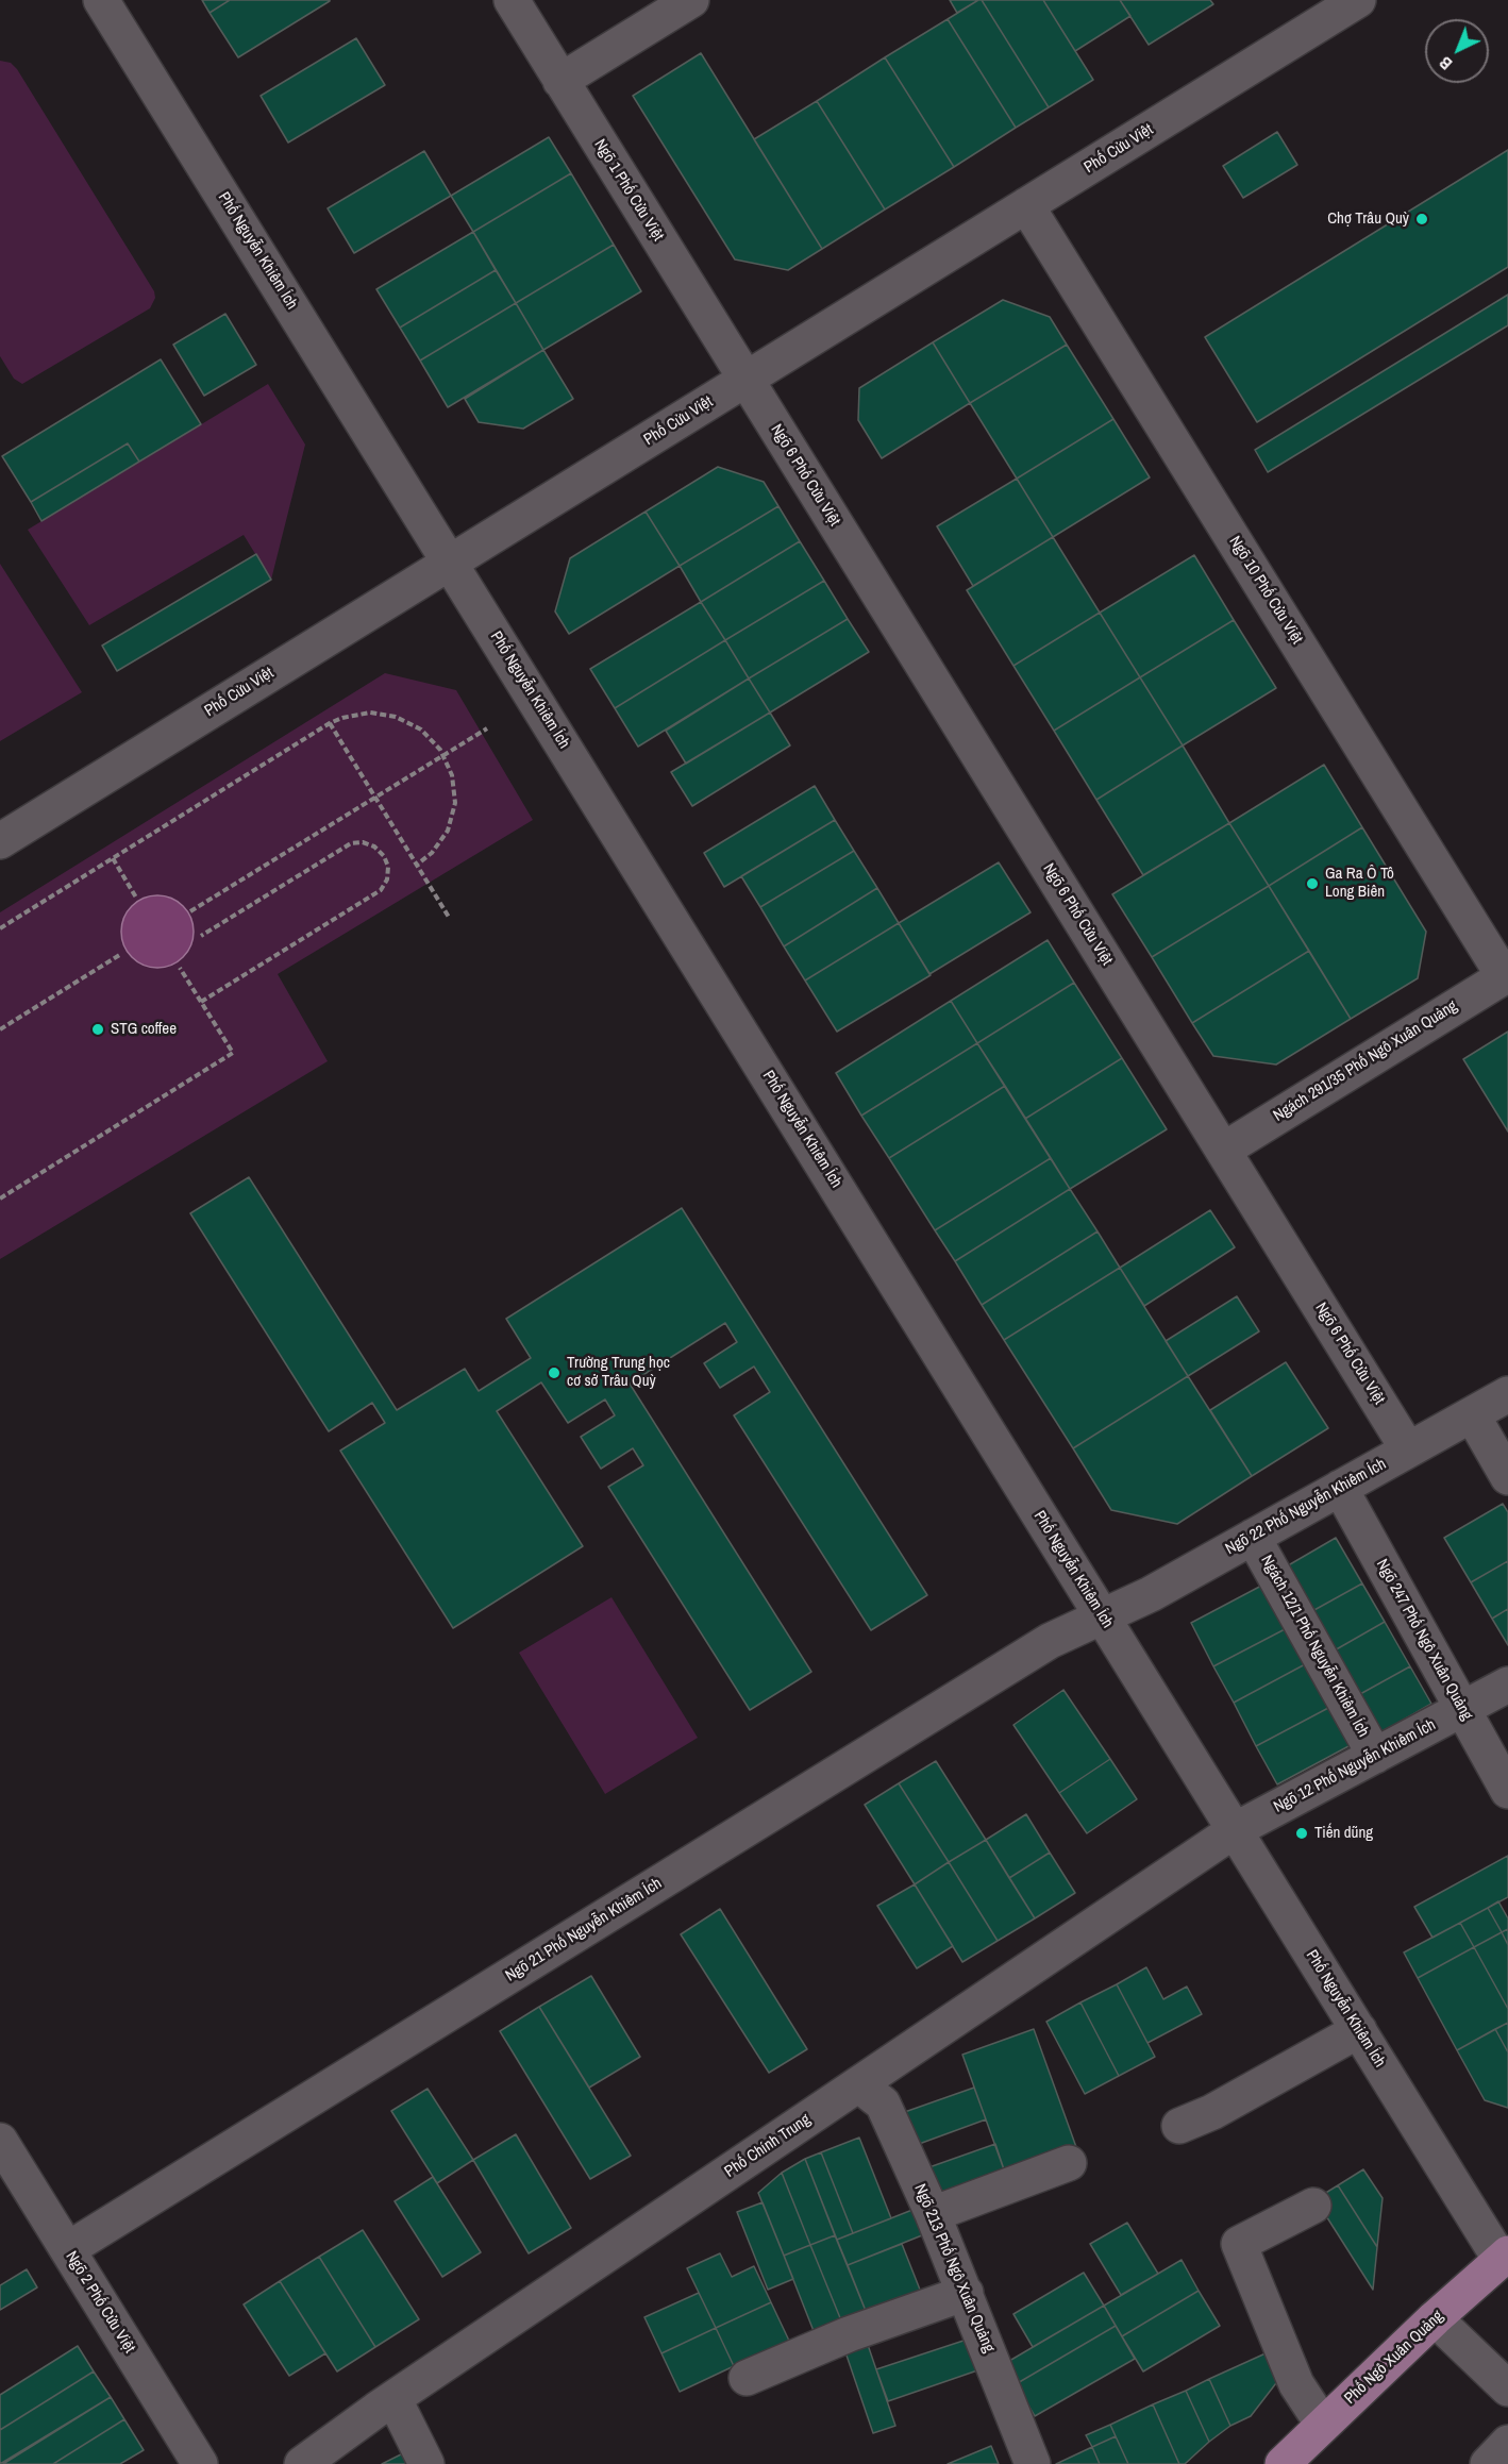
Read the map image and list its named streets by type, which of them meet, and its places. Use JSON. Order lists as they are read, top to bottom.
{
  "streets": {
    "main road": ["Phố Ngô Xuân Quảng"],
    "street": [
      "Phố Cửu Việt",
      "Ngõ 1 Phố Cửu Việt",
      "Phố Nguyễn Khiêm Ích",
      "Ngõ 6 Phố Cửu Việt",
      "Ngõ 10 Phố Cửu Việt",
      "Ngách 291/35 Phố Ngô Xuân Quảng",
      "Ngõ 22 Phố Nguyễn Khiêm Ích",
      "Ngõ 247 Phố Ngô Xuân Quảng",
      "Ngách 12/1 Phố Nguyễn Khiêm Ích",
      "Ngõ 12 Phố Nguyễn Khiêm Ích",
      "Ngõ 21 Phố Nguyễn Khiêm Ích",
      "Phố Chính Trung",
      "Ngõ 213 Phố Ngô Xuân Quảng",
      "Ngõ 2 Phố Cửu Việt"
    ]
  },
  "crossings": [
    ["Phố Cửu Việt", "Ngõ 1 Phố Cửu Việt"],
    ["Phố Cửu Việt", "Phố Nguyễn Khiêm Ích"],
    ["Phố Cửu Việt", "Ngõ 6 Phố Cửu Việt"],
    ["Phố Cửu Việt", "Ngõ 10 Phố Cửu Việt"],
    ["Ngõ 1 Phố Cửu Việt", "Ngõ 6 Phố Cửu Việt"],
    ["Phố Nguyễn Khiêm Ích", "Ngõ 22 Phố Nguyễn Khiêm Ích"],
    ["Phố Nguyễn Khiêm Ích", "Ngõ 12 Phố Nguyễn Khiêm Ích"],
    ["Phố Nguyễn Khiêm Ích", "Ngõ 21 Phố Nguyễn Khiêm Ích"],
    ["Phố Nguyễn Khiêm Ích", "Phố Chính Trung"],
    ["Phố Nguyễn Khiêm Ích", "Phố Ngô Xuân Quảng"],
    ["Ngõ 6 Phố Cửu Việt", "Ngách 291/35 Phố Ngô Xuân Quảng"],
    ["Ngõ 6 Phố Cửu Việt", "Ngõ 22 Phố Nguyễn Khiêm Ích"],
    ["Ngõ 10 Phố Cửu Việt", "Ngách 291/35 Phố Ngô Xuân Quảng"],
    ["Ngõ 22 Phố Nguyễn Khiêm Ích", "Ngõ 247 Phố Ngô Xuân Quảng"],
    ["Ngõ 22 Phố Nguyễn Khiêm Ích", "Ngách 12/1 Phố Nguyễn Khiêm Ích"],
    ["Ngõ 22 Phố Nguyễn Khiêm Ích", "Ngõ 21 Phố Nguyễn Khiêm Ích"],
    ["Ngõ 247 Phố Ngô Xuân Quảng", "Ngõ 12 Phố Nguyễn Khiêm Ích"],
    ["Ngách 12/1 Phố Nguyễn Khiêm Ích", "Ngõ 12 Phố Nguyễn Khiêm Ích"],
    ["Ngõ 12 Phố Nguyễn Khiêm Ích", "Phố Chính Trung"],
    ["Ngõ 21 Phố Nguyễn Khiêm Ích", "Ngõ 2 Phố Cửu Việt"],
    ["Phố Chính Trung", "Ngõ 213 Phố Ngô Xuân Quảng"]
  ],
  "places": [
    "Chợ Trâu Quỳ",
    "Ga Ra Ô Tô Long Biên",
    "STG coffee",
    "Trường Trung học cơ sở Trâu Quỳ",
    "Tiến dũng"
  ],
  "north": "bottom left"
}
